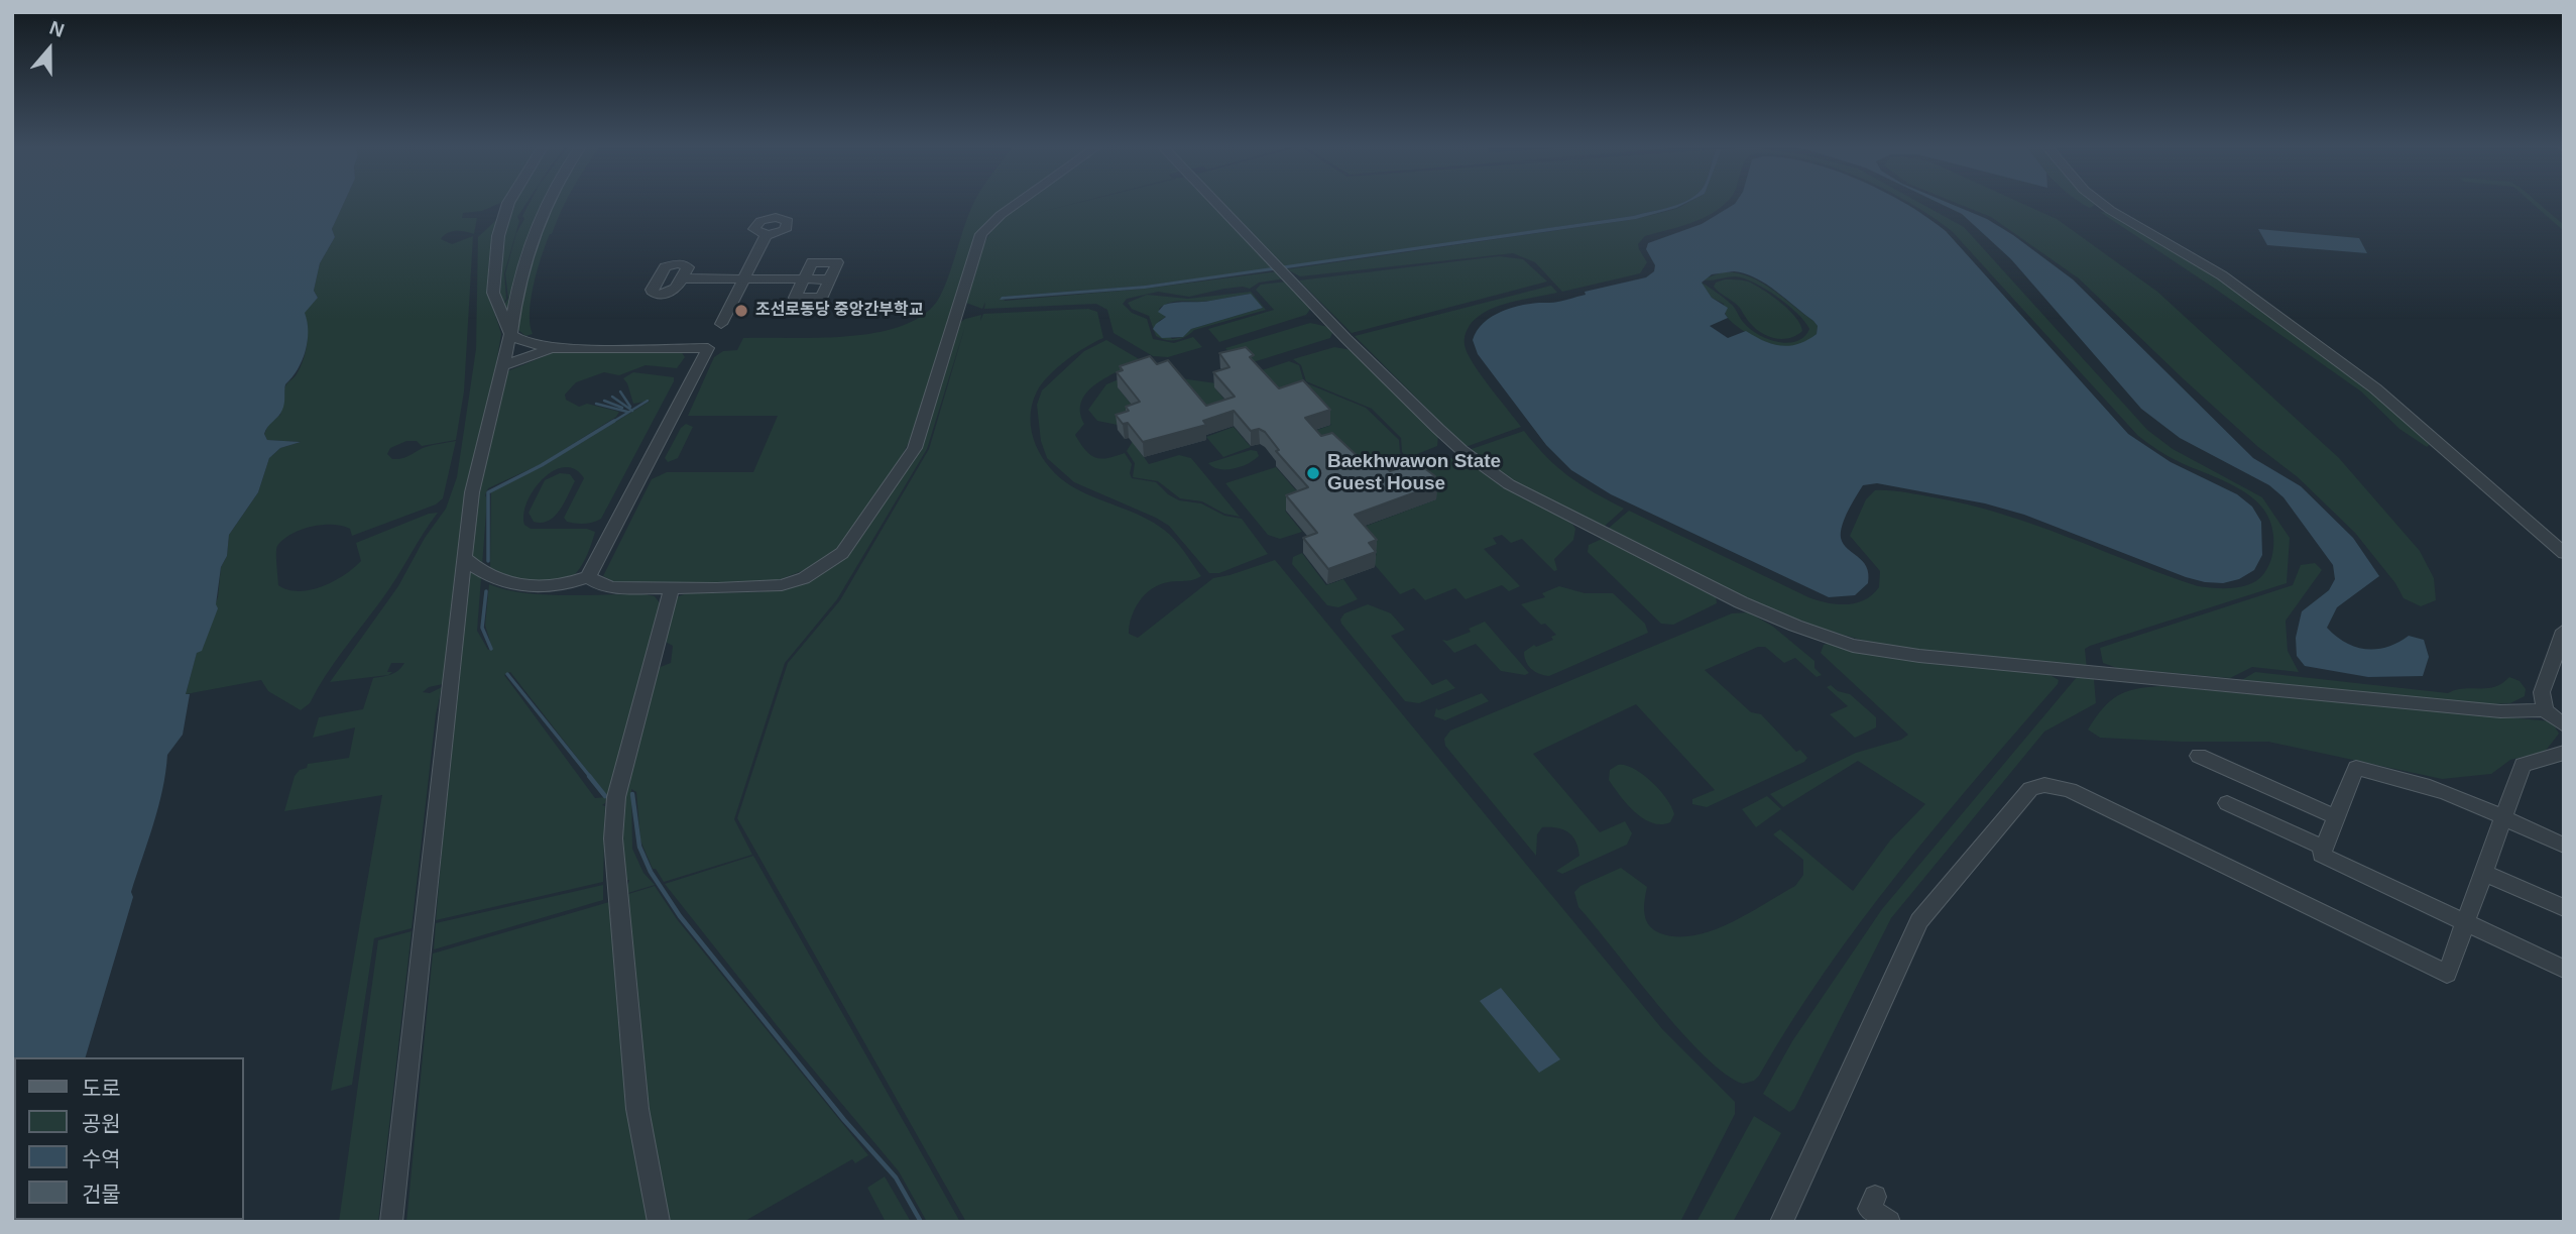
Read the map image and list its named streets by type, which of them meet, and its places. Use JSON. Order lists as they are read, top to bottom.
{
  "places": ["조선로동당 중앙간부학교", "Baekhwawon State Guest House"],
  "legend": [
    "도로",
    "공원",
    "수역",
    "건물"
  ],
  "north": "top"
}
